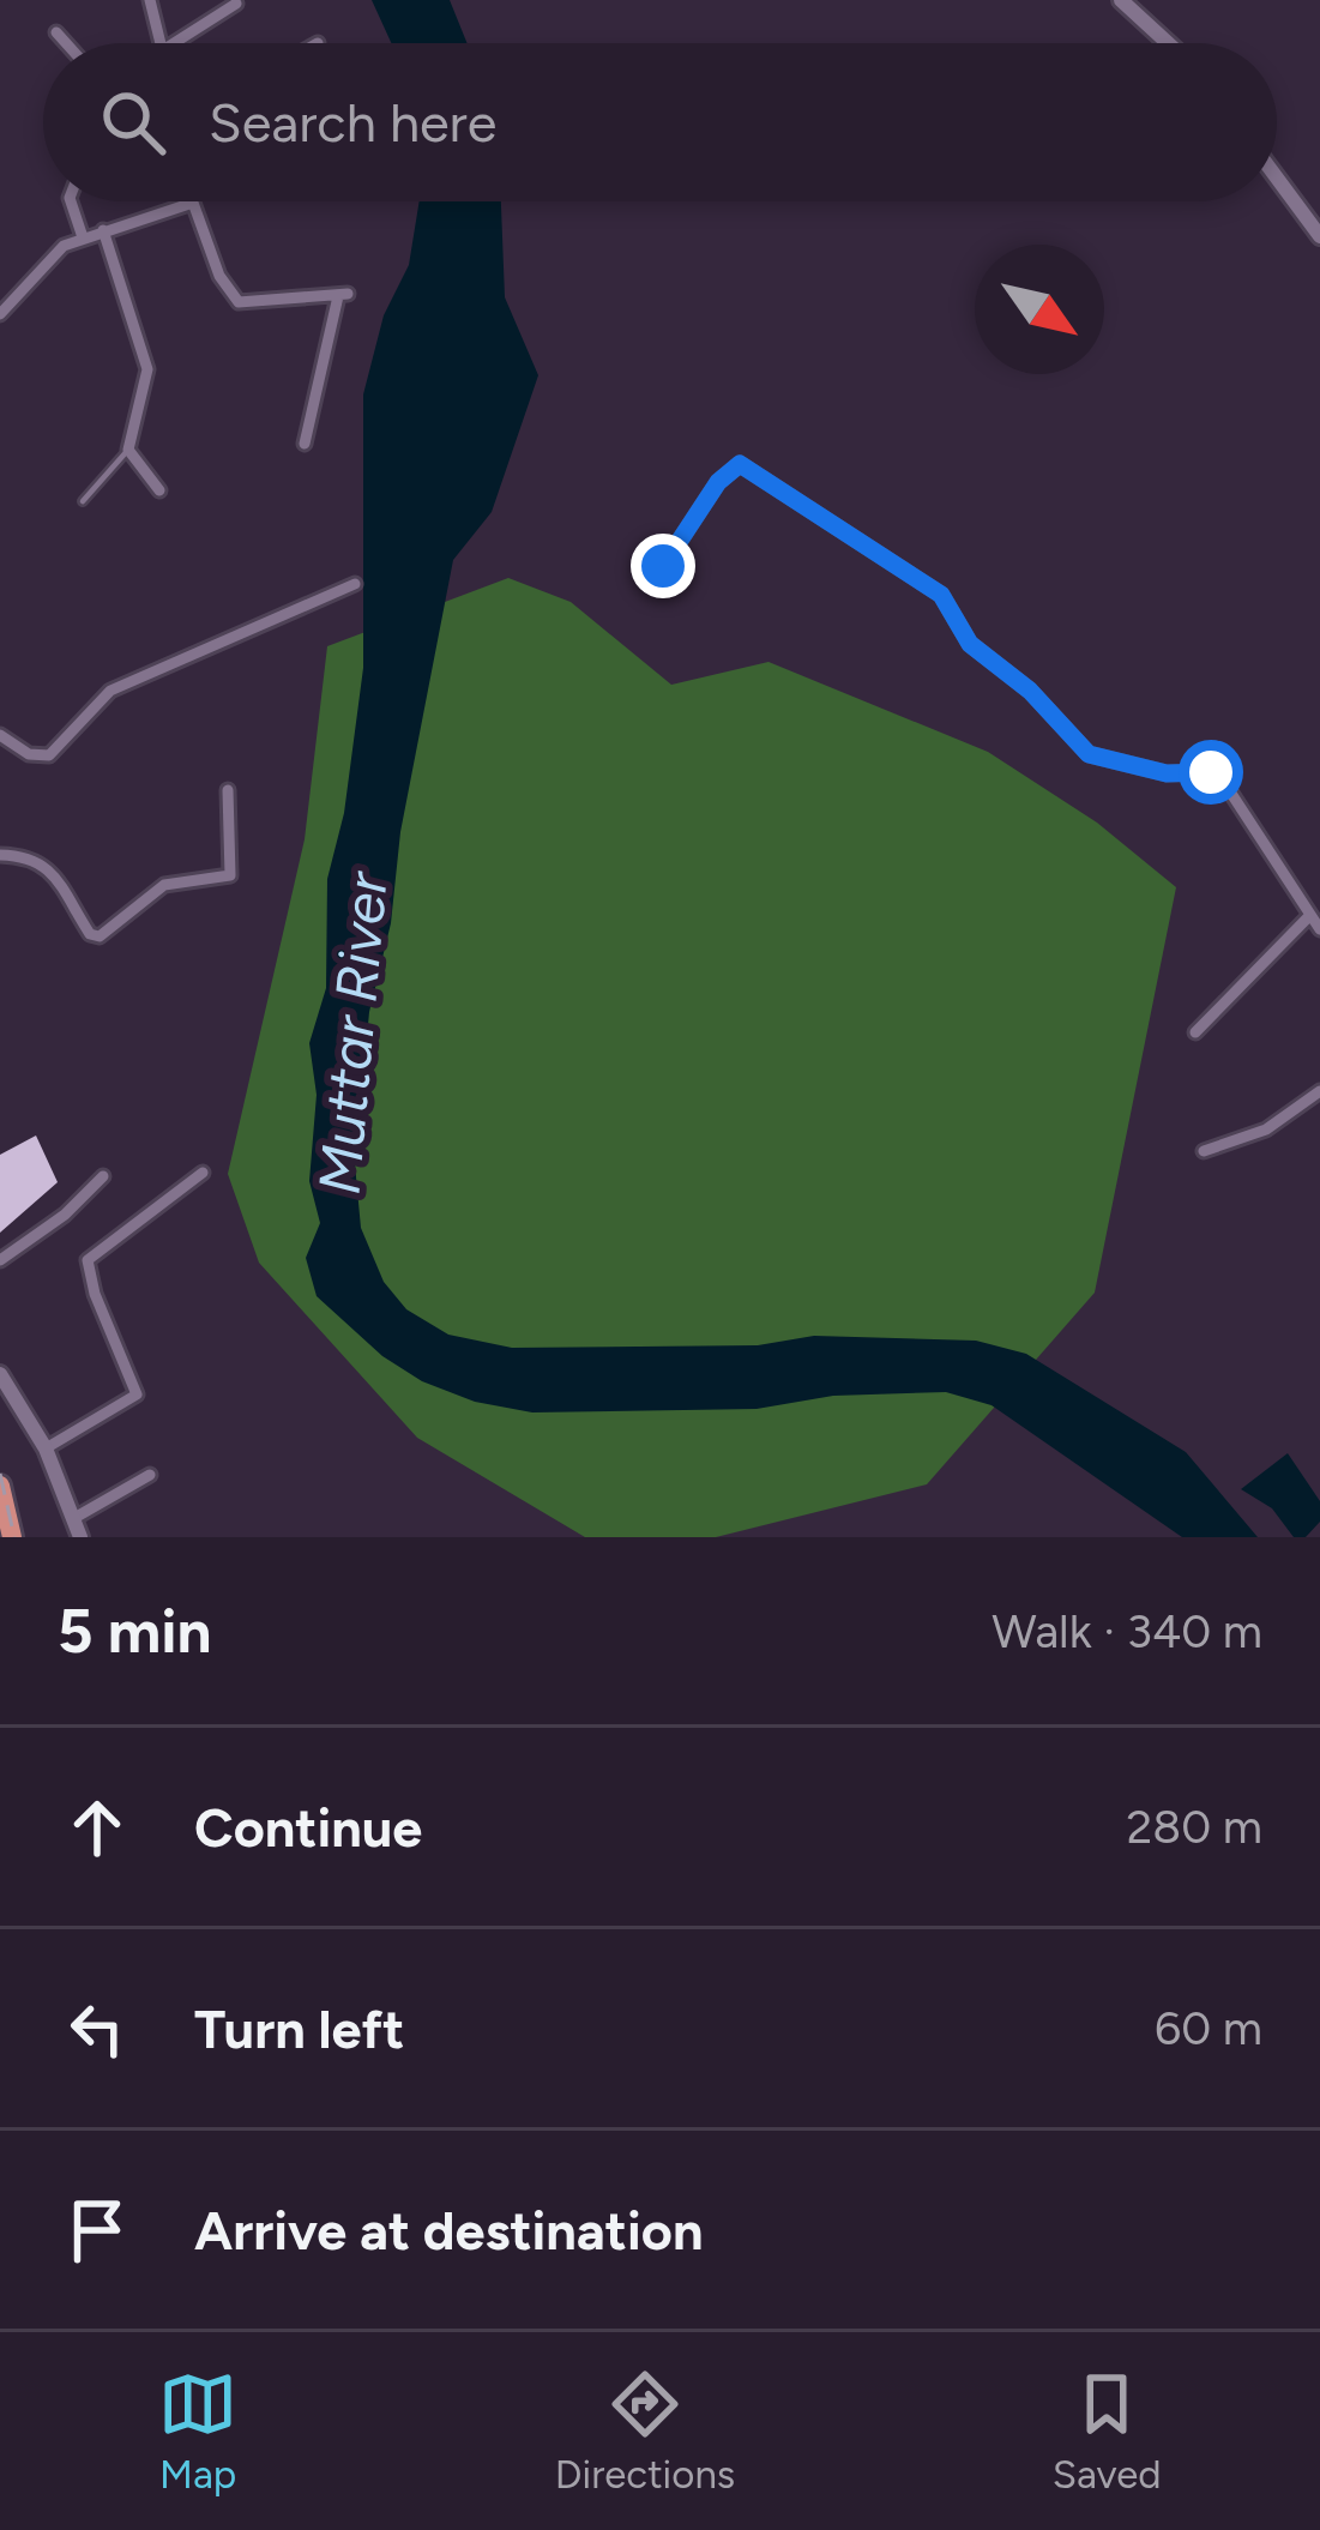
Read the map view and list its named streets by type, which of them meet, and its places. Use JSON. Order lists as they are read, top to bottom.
{
  "water": ["Muttar River"],
  "north": "bottom right",
  "page": {
    "search": "Search here",
    "heading": ["5 min", "Walk · 340 m"],
    "list": [
      ["Continue", "280 m"],
      ["Turn left", "60 m"],
      "Arrive at destination"
    ],
    "nav": ["Map", "Directions", "Saved"]
  }
}
